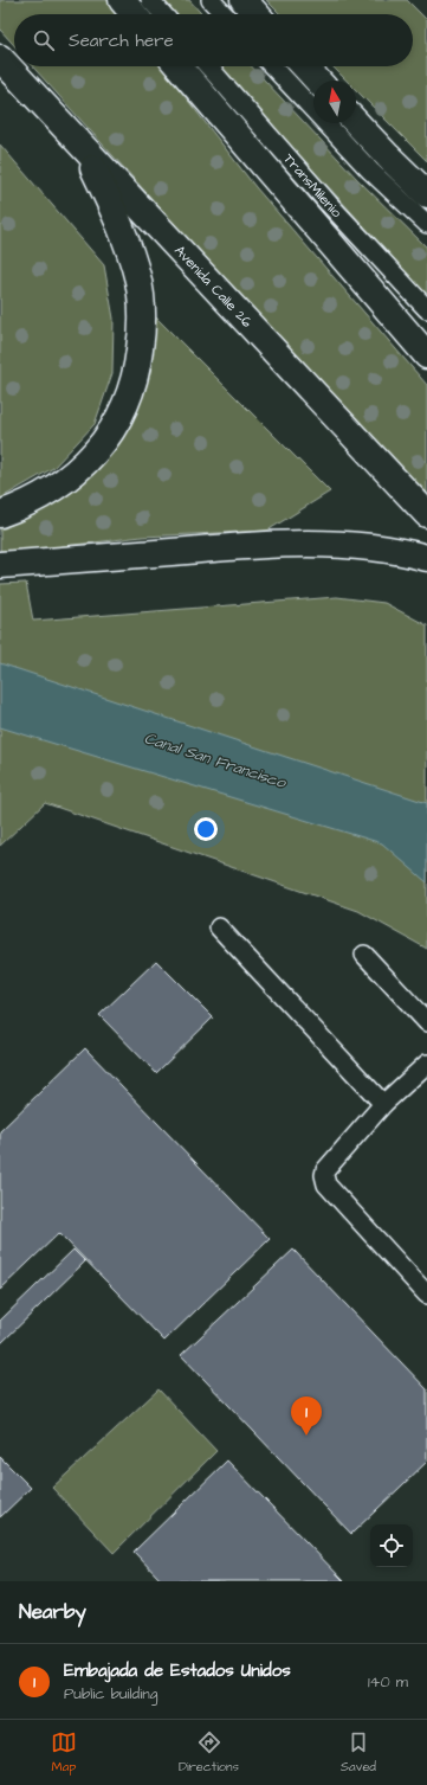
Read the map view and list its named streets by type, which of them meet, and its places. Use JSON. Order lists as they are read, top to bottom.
{
  "streets": {
    "main road": ["Avenida Calle 26"],
    "lane": ["TransMilenio"]
  },
  "water": ["Canal San Francisco"],
  "north": "top",
  "page": {
    "search": "Search here",
    "pins": "1",
    "heading": "Nearby",
    "list": [
      {
        "mark": "1",
        "name": "Embajada de Estados Unidos",
        "note": "Public building",
        "value": "140 m"
      }
    ],
    "nav": ["Map", "Directions", "Saved"]
  }
}
